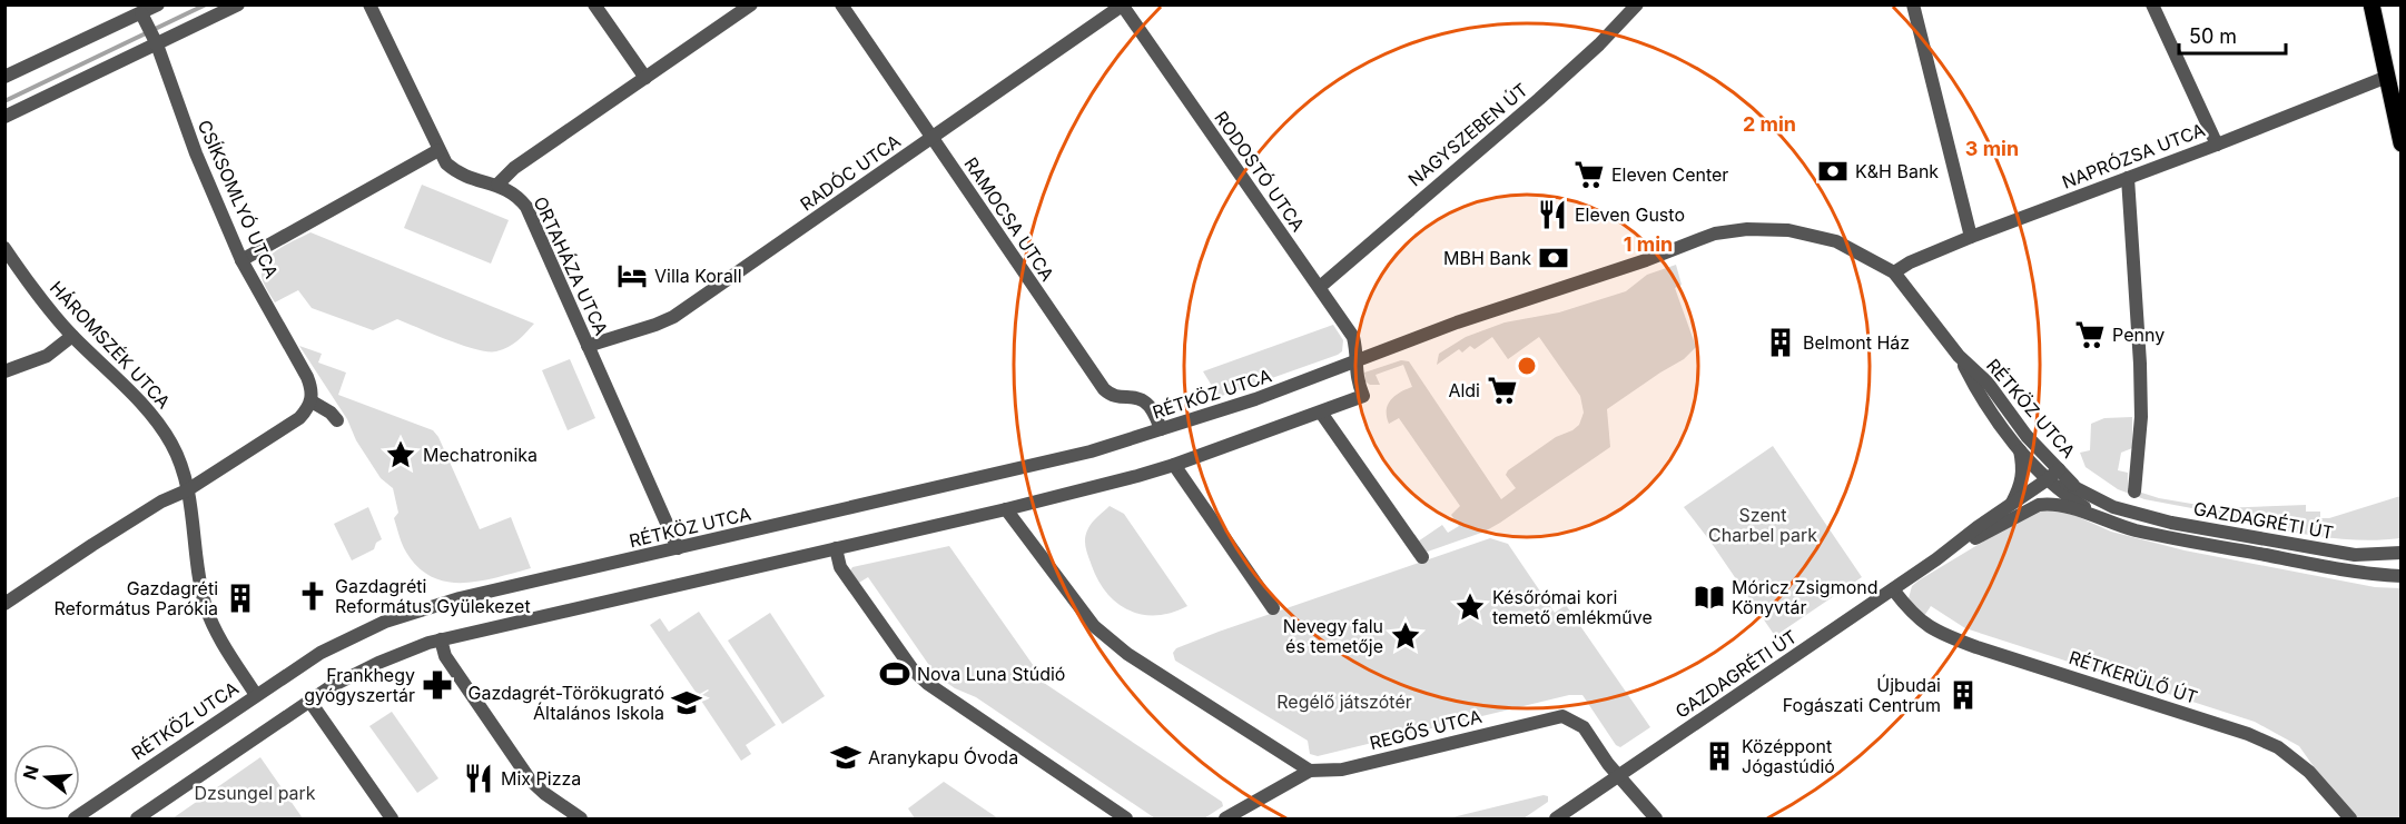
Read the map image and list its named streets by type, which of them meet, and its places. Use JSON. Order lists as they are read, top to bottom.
{
  "streets": {
    "street": [
      "NAGYSZEBEN ÚT",
      "NAPRÓZSA UTCA",
      "RODOSTÓ UTCA",
      "RADÓC UTCA",
      "CSÍKSOMLYÓ UTCA",
      "RAMOCSA UTCA",
      "ORTAHÁZA UTCA",
      "HÁROMSZÉK UTCA",
      "RÉTKÖZ UTCA",
      "GAZDAGRÉTI ÚT",
      "RÉTKERÜLŐ ÚT",
      "REGŐS UTCA"
    ]
  },
  "crossings": [
    ["NAGYSZEBEN ÚT", "RODOSTÓ UTCA"],
    ["NAPRÓZSA UTCA", "RÉTKÖZ UTCA"],
    ["RODOSTÓ UTCA", "RADÓC UTCA"],
    ["RODOSTÓ UTCA", "RÉTKÖZ UTCA"],
    ["RADÓC UTCA", "RAMOCSA UTCA"],
    ["RADÓC UTCA", "ORTAHÁZA UTCA"],
    ["RAMOCSA UTCA", "RÉTKÖZ UTCA"],
    ["ORTAHÁZA UTCA", "RÉTKÖZ UTCA"],
    ["HÁROMSZÉK UTCA", "RÉTKÖZ UTCA"],
    ["RÉTKÖZ UTCA", "GAZDAGRÉTI ÚT"],
    ["GAZDAGRÉTI ÚT", "RÉTKERÜLŐ ÚT"],
    ["GAZDAGRÉTI ÚT", "REGŐS UTCA"]
  ],
  "parks": ["Szent Charbel park", "Regélő játszótér", "Dzsungel park"],
  "places": {
    "bank": ["K&H Bank", "MBH Bank"],
    "supermarket": ["Eleven Center", "Penny", "Aldi"],
    "restaurant": ["Eleven Gusto", "Mix Pizza"],
    "hotel": ["Villa Korall"],
    "building": [
      "Belmont Ház",
      "Gazdagréti Református Parókia",
      "Újbudai Fogászati Centrum",
      "Középpont Jógastúdió"
    ],
    "place": ["Mechatronika", "Későrómai kori temető emlékműve", "Nevegy falu és temetője"],
    "church": ["Gazdagréti Református Gyülekezet"],
    "library": ["Móricz Zsigmond Könyvtár"],
    "sports": ["Nova Luna Stúdió"],
    "pharmacy": ["Frankhegy gyógyszertár"],
    "school or university": ["Gazdagrét-Törökugrató Általános Iskola", "Aranykapu Óvoda"]
  },
  "scale_bar": "50 m",
  "north": "left",
  "rings": ["2 min", "3 min", "1 min"]
}
